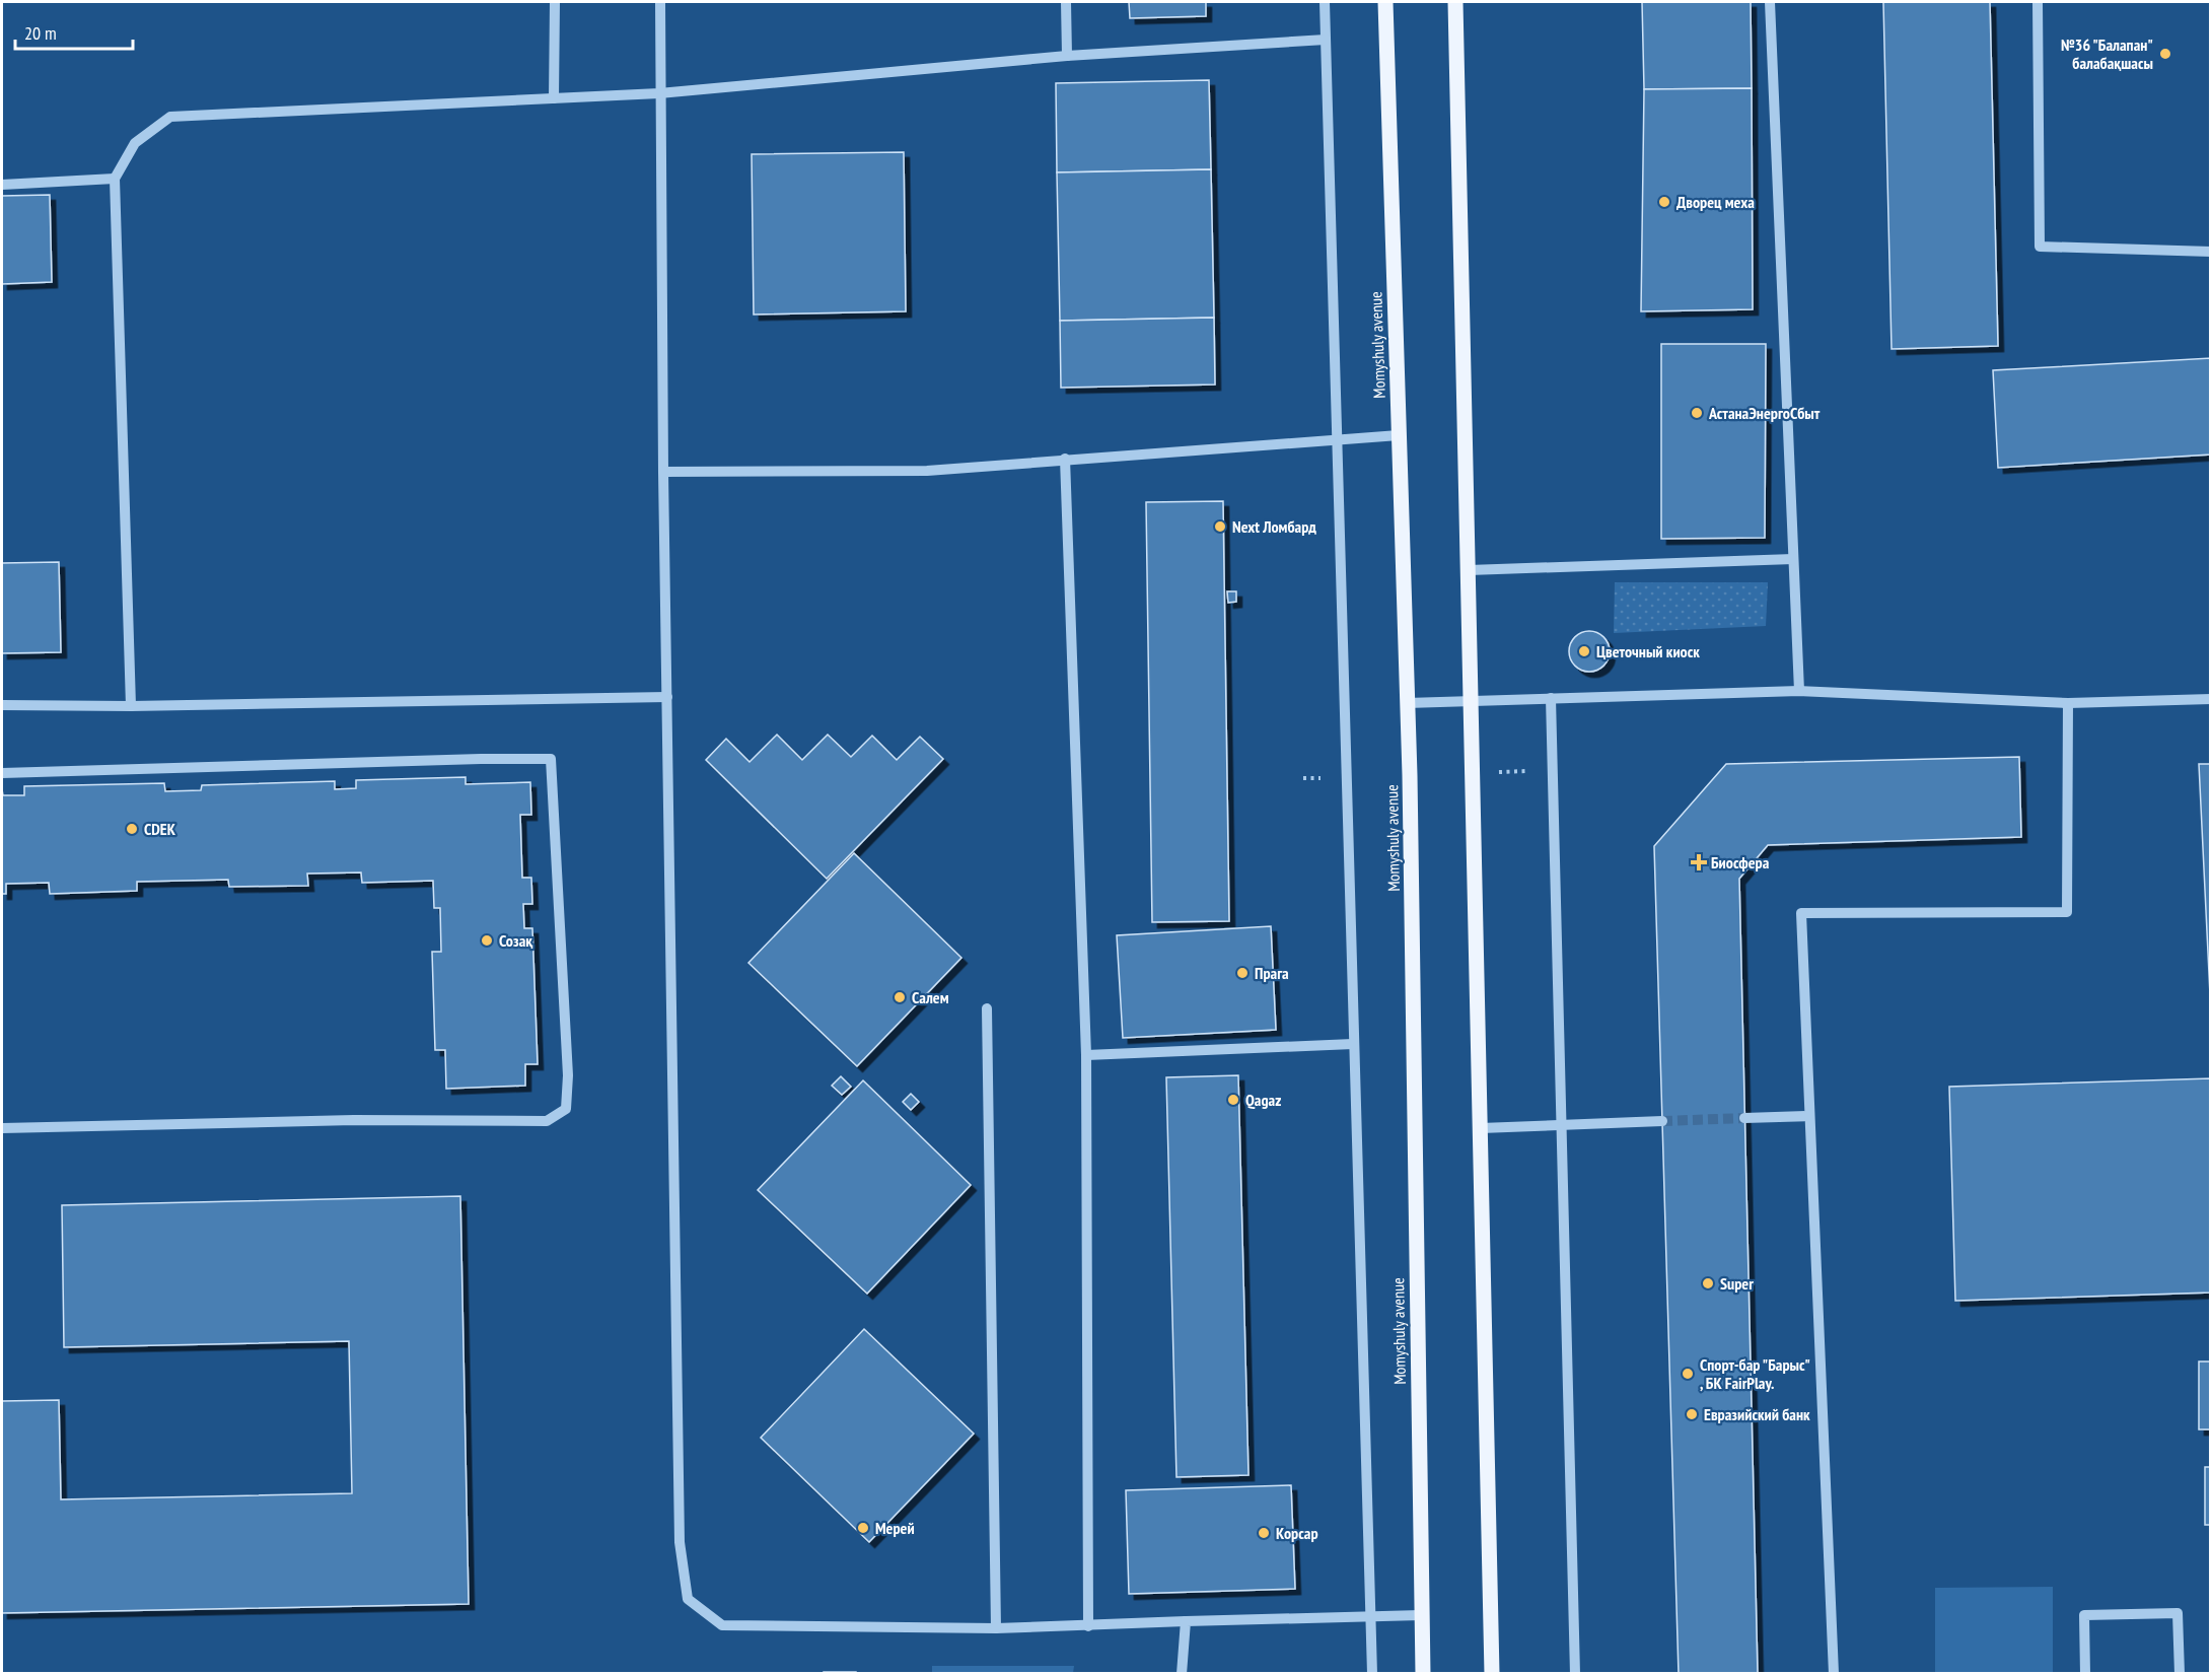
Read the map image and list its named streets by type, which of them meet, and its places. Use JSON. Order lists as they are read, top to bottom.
{
  "streets": {
    "main road": ["Momyshuly avenue"]
  },
  "places": {
    "other": [
      "№36 \"Балапан\" балабақшасы",
      "Дворец меха",
      "АстанаЭнергоСбыт",
      "Next Ломбард",
      "Цветочный киоск",
      "CDEK",
      "Созақ",
      "Прага",
      "Салем",
      "Qagaz",
      "Super",
      "Спорт-бар \"Барыс\" , БК FairPlay.",
      "Евразийский банк",
      "Мерей",
      "Корсар"
    ],
    "health": ["Биосфера"]
  },
  "scale_bar": "20 m"
}
